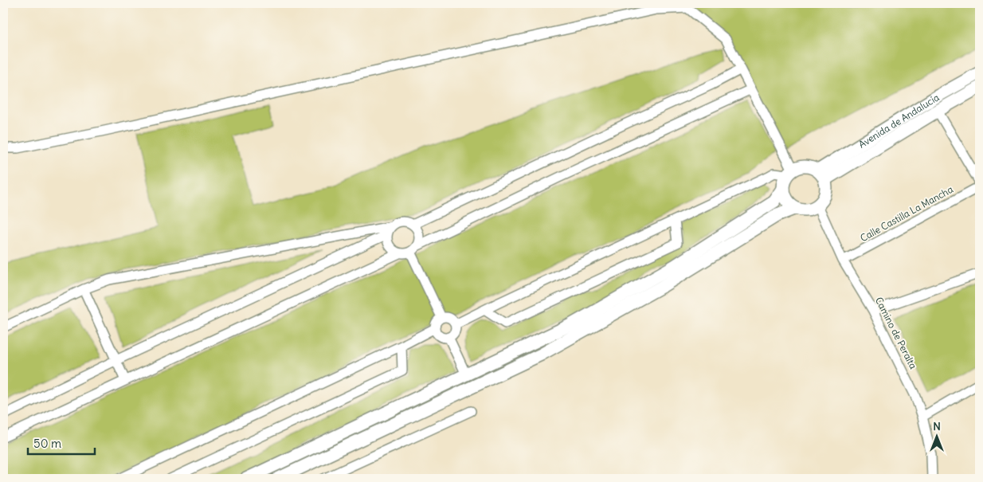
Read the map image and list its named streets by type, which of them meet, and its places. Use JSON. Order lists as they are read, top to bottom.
{
  "streets": {
    "street": ["Avenida de Andalucía", "Calle Castilla La Mancha", "Camino de Peralta"]
  },
  "crossings": [
    ["Avenida de Andalucía", "Camino de Peralta"],
    ["Calle Castilla La Mancha", "Camino de Peralta"]
  ],
  "scale_bar": "50 m",
  "north": "top"
}
